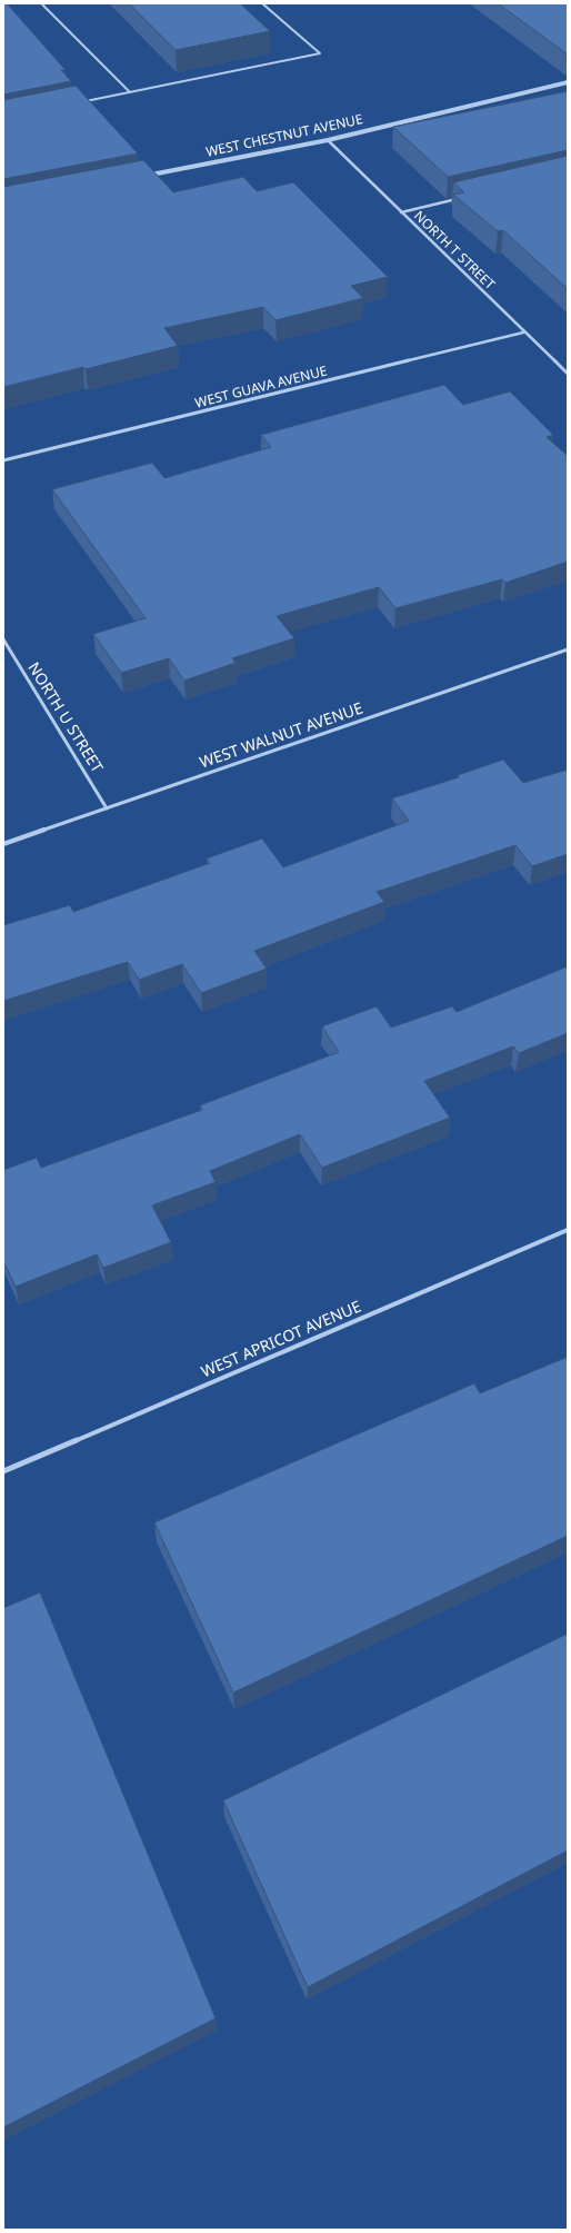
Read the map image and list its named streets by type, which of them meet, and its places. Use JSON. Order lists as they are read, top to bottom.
{
  "streets": {
    "street": [
      "WEST CHESTNUT AVENUE",
      "NORTH T STREET",
      "WEST GUAVA AVENUE",
      "NORTH U STREET",
      "WEST WALNUT AVENUE",
      "WEST APRICOT AVENUE"
    ]
  },
  "crossings": [
    ["WEST CHESTNUT AVENUE", "NORTH T STREET"],
    ["NORTH T STREET", "WEST GUAVA AVENUE"],
    ["NORTH U STREET", "WEST WALNUT AVENUE"]
  ]
}
